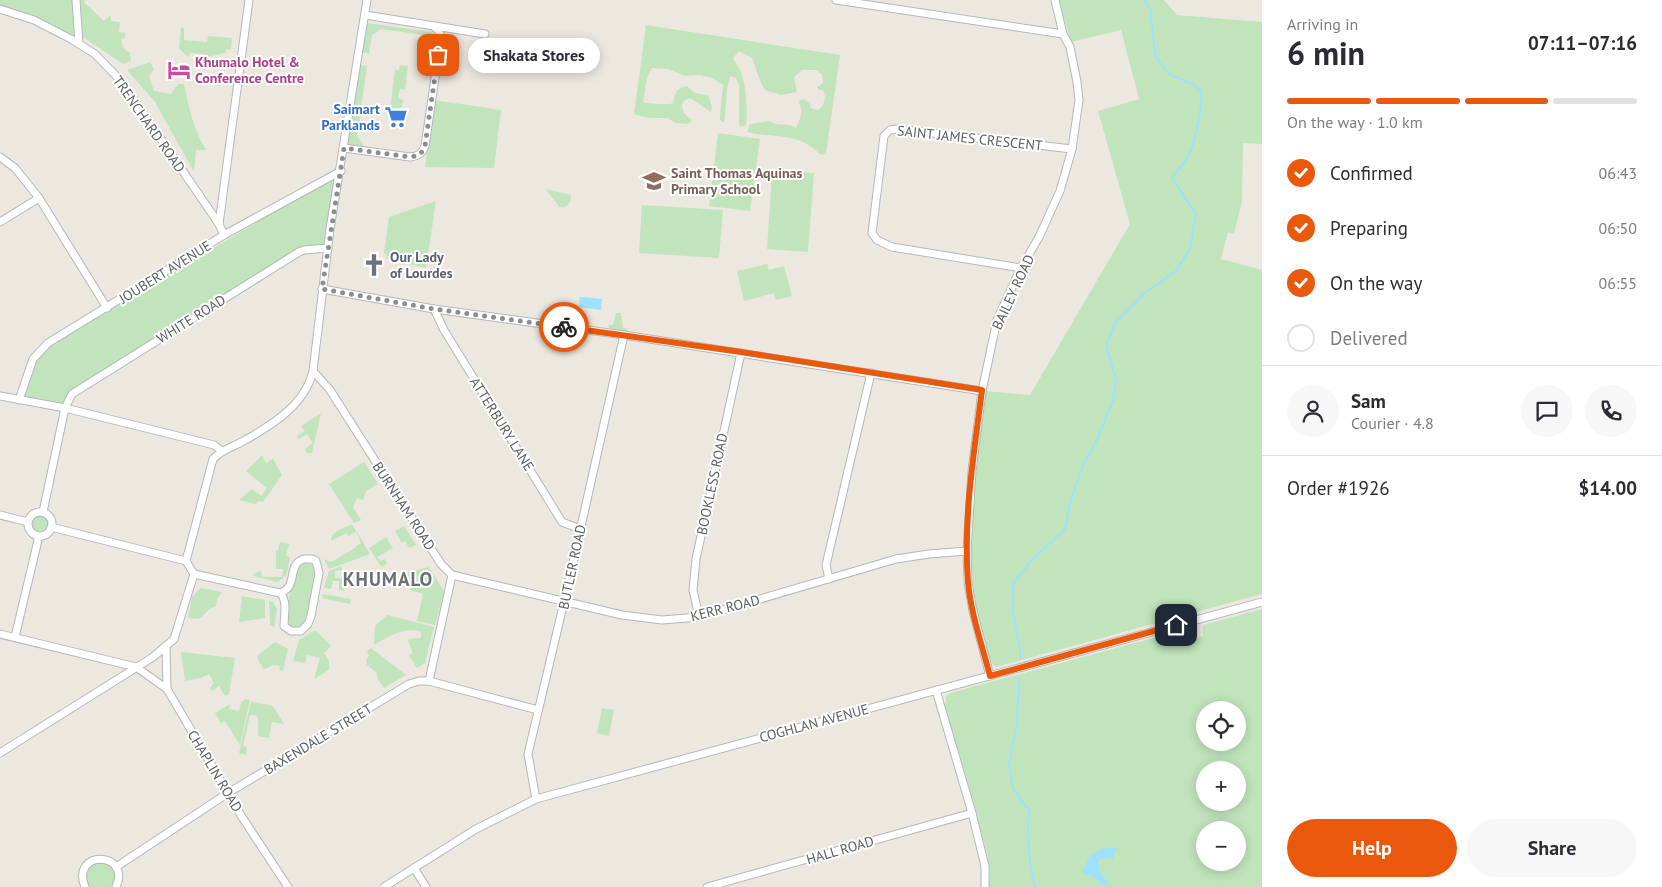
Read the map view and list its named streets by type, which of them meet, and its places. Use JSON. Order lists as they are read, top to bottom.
{
  "streets": {
    "street": [
      "TRENCHARD ROAD",
      "SAINT JAMES CRESCENT",
      "JOUBERT AVENUE",
      "BAILEY ROAD",
      "WHITE ROAD",
      "ATTERBURY LANE",
      "BOOKLESS ROAD",
      "BURNHAM ROAD",
      "BUTLER ROAD",
      "KERR ROAD",
      "COGHLAN AVENUE",
      "BAXENDALE STREET",
      "CHAPLIN ROAD",
      "HALL ROAD"
    ]
  },
  "crossings": [
    ["TRENCHARD ROAD", "JOUBERT AVENUE"],
    ["SAINT JAMES CRESCENT", "BAILEY ROAD"],
    ["BAILEY ROAD", "KERR ROAD"],
    ["BAILEY ROAD", "COGHLAN AVENUE"],
    ["ATTERBURY LANE", "BUTLER ROAD"],
    ["BOOKLESS ROAD", "KERR ROAD"],
    ["BURNHAM ROAD", "KERR ROAD"],
    ["BUTLER ROAD", "KERR ROAD"],
    ["BUTLER ROAD", "COGHLAN AVENUE"],
    ["BUTLER ROAD", "BAXENDALE STREET"],
    ["BAXENDALE STREET", "CHAPLIN ROAD"]
  ],
  "districts": ["KHUMALO"],
  "places": {
    "other": ["Shakata Stores"],
    "hotel": ["Khumalo Hotel & Conference Centre"],
    "supermarket": ["Saimart Parklands"],
    "school or university": ["Saint Thomas Aquinas Primary School"],
    "church": ["Our Lady of Lourdes"]
  },
  "page": {
    "heading": ["6 min", "Arriving in", "07:11–07:16"],
    "panel": [
      "Sam",
      "Courier · 4.8",
      "Order #1926",
      "$14.00"
    ],
    "bubble": "Shakata Stores",
    "bar": "On the way · 1.0 km",
    "list": [
      ["Confirmed", "06:43"],
      ["Preparing", "06:50"],
      ["On the way", "06:55"],
      "Delivered"
    ],
    "map_buttons": ["+", "−"],
    "buttons": ["Help", "Share"]
  }
}
